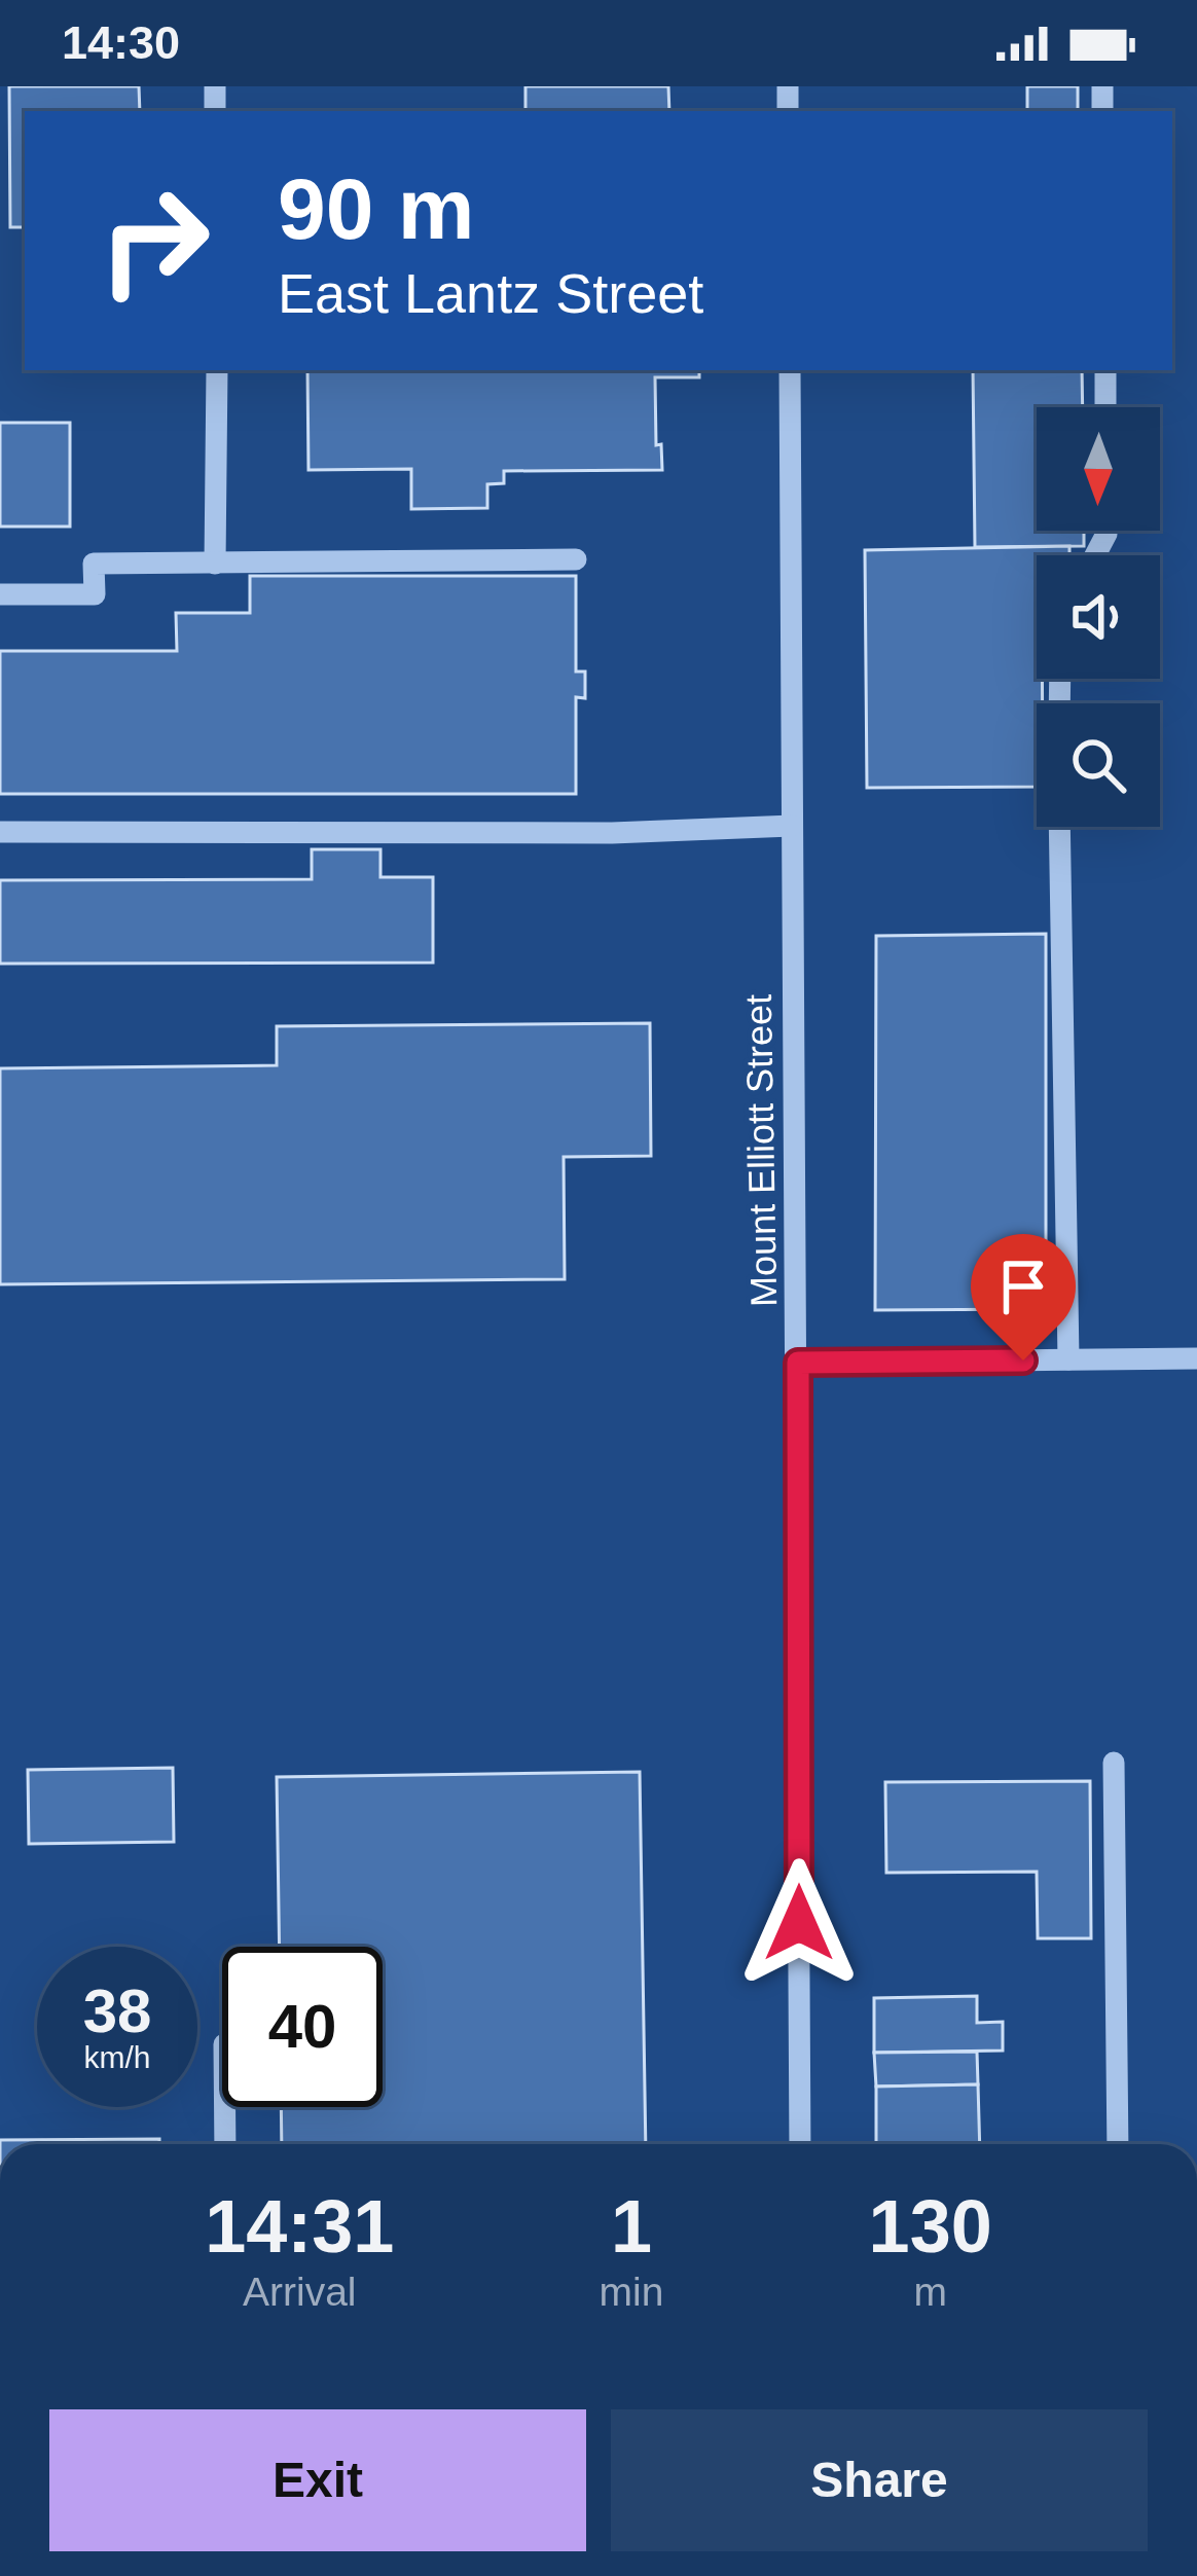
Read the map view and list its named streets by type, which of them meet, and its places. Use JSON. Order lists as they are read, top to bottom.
{
  "streets": {
    "street": ["Mount Elliott Street"]
  },
  "north": "bottom",
  "page": {
    "status": "14:30",
    "turn": ["90 m", "East Lantz Street"],
    "speed": "38 km/h",
    "limit": "40",
    "eta": [
      "14:31",
      "Arrival",
      "1",
      "min",
      "130",
      "m"
    ],
    "buttons": ["Exit", "Share"]
  }
}
